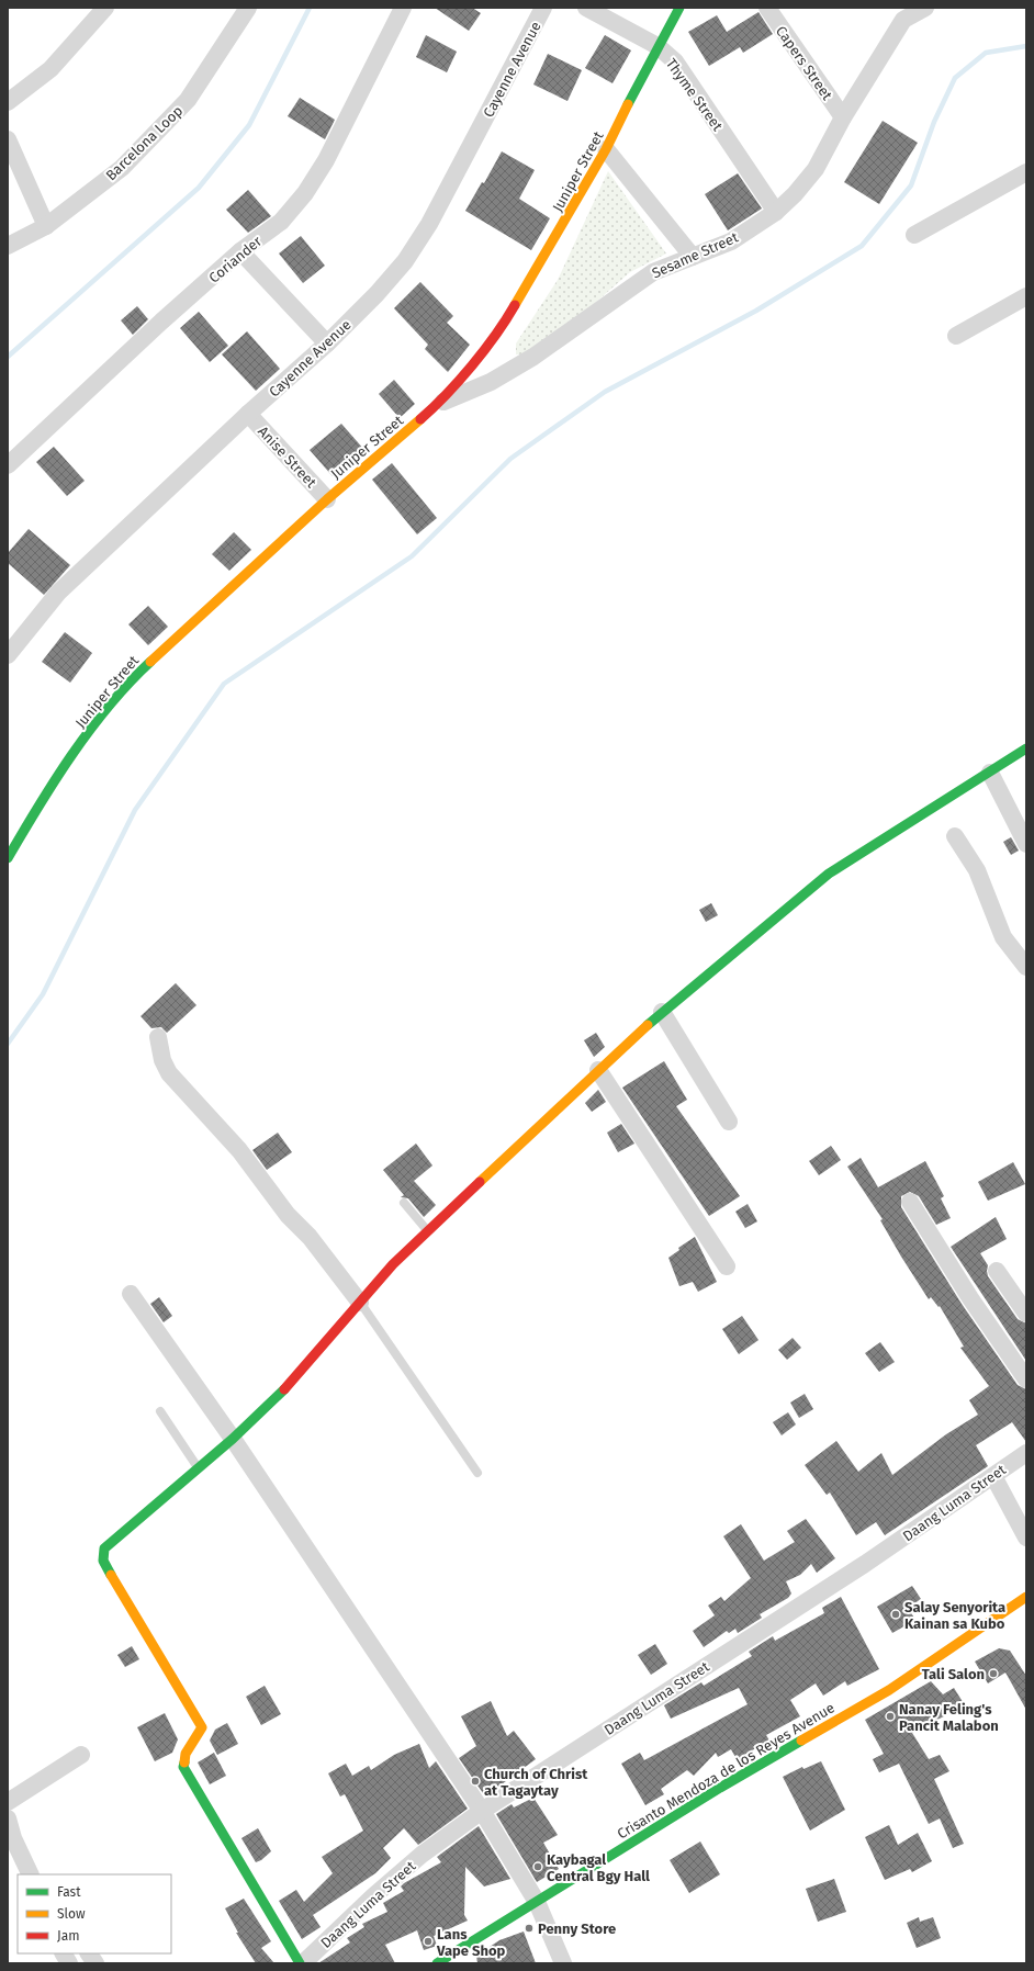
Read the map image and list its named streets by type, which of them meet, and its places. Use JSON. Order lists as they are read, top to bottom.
{
  "streets": {
    "street": [
      "Capers Street",
      "Cayenne Avenue",
      "Thyme Street",
      "Barcelona Loop",
      "Juniper Street",
      "Sesame Street",
      "Coriander",
      "Anise Street",
      "Daang Luma Street",
      "Crisanto Mendoza de los Reyes Avenue"
    ]
  },
  "crossings": [
    ["Capers Street", "Sesame Street"],
    ["Cayenne Avenue", "Anise Street"],
    ["Thyme Street", "Juniper Street"],
    ["Thyme Street", "Sesame Street"],
    ["Juniper Street", "Sesame Street"],
    ["Juniper Street", "Anise Street"]
  ],
  "places": [
    "Salay Senyorita Kainan sa Kubo",
    "Tali Salon",
    "Nanay Feling's Pancit Malabon",
    "Church of Christ at Tagaytay",
    "Kaybagal Central Bgy Hall",
    "Penny Store",
    "Lans Vape Shop"
  ],
  "legend": ["Fast", "Slow", "Jam"]
}
